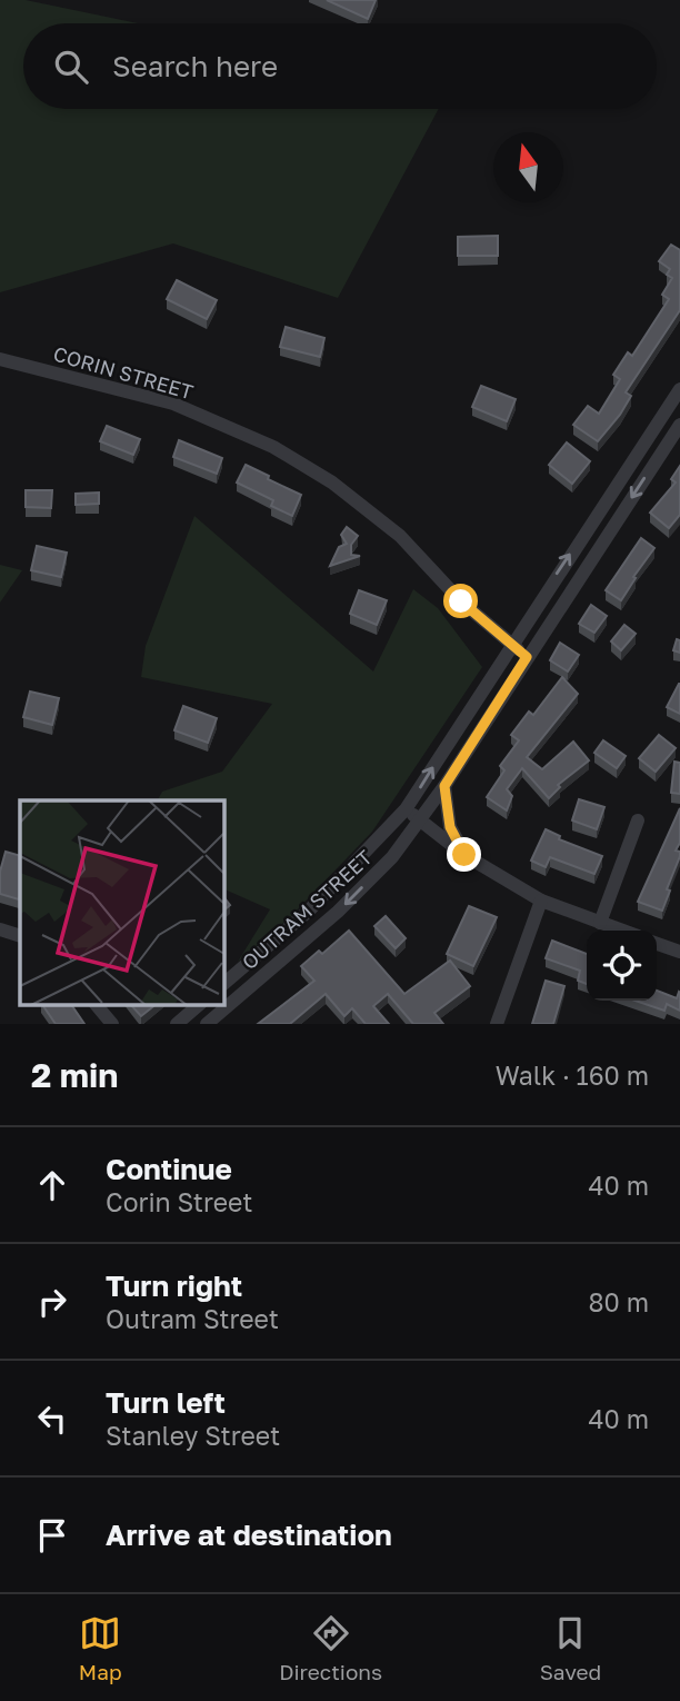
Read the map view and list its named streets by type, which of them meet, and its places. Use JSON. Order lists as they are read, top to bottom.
{
  "streets": {
    "street": ["CORIN STREET", "OUTRAM STREET"]
  },
  "crossings": [
    ["CORIN STREET", "OUTRAM STREET"]
  ],
  "north": "top",
  "page": {
    "search": "Search here",
    "heading": ["2 min", "Walk · 160 m"],
    "list": [
      ["Continue", "Corin Street", "40 m"],
      ["Turn right", "Outram Street", "80 m"],
      ["Turn left", "Stanley Street", "40 m"],
      "Arrive at destination"
    ],
    "nav": ["Map", "Directions", "Saved"]
  }
}
